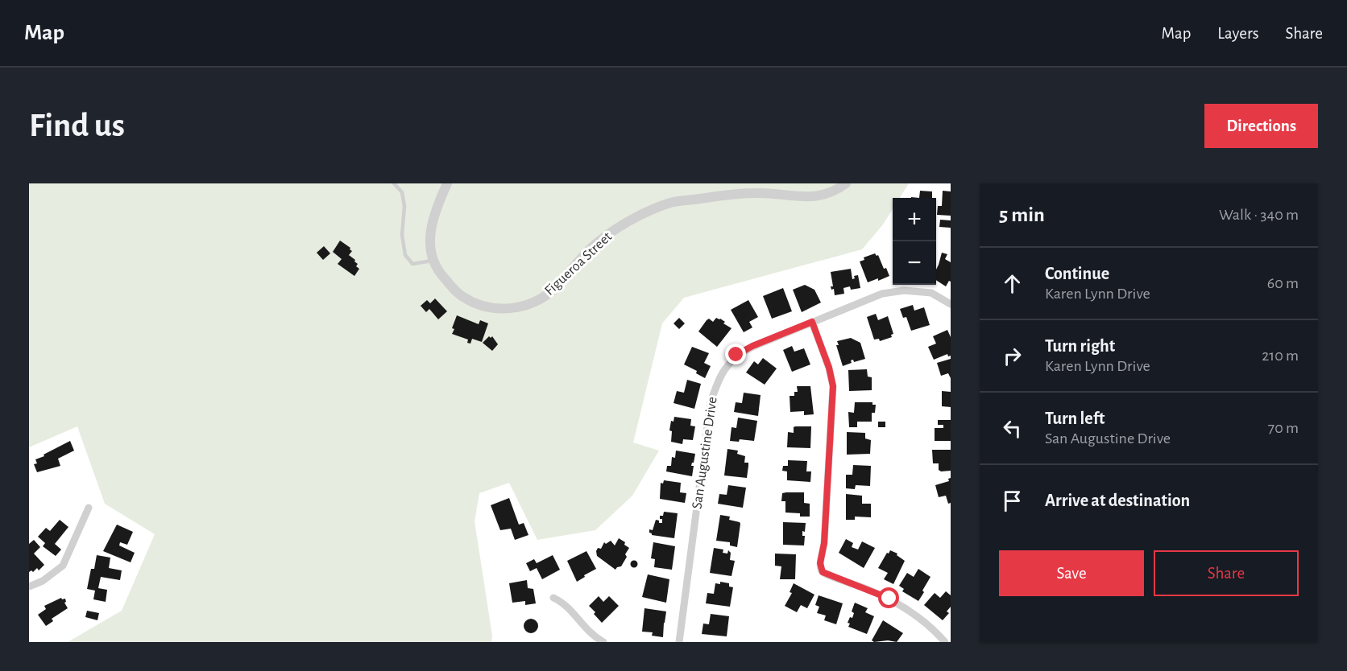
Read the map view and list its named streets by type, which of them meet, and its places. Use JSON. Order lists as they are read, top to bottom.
{
  "streets": {
    "street": ["Figueroa Street", "San Augustine Drive"]
  },
  "page": {
    "header": "Map",
    "nav": ["Map", "Layers", "Share"],
    "buttons": [
      "Directions",
      ["Save", "Share"]
    ],
    "title": "Find us",
    "heading": ["5 min", "Walk · 340 m"],
    "map_buttons": ["+", "−"],
    "list": [
      ["Continue", "Karen Lynn Drive", "60 m"],
      ["Turn right", "Karen Lynn Drive", "210 m"],
      ["Turn left", "San Augustine Drive", "70 m"],
      "Arrive at destination"
    ]
  }
}
